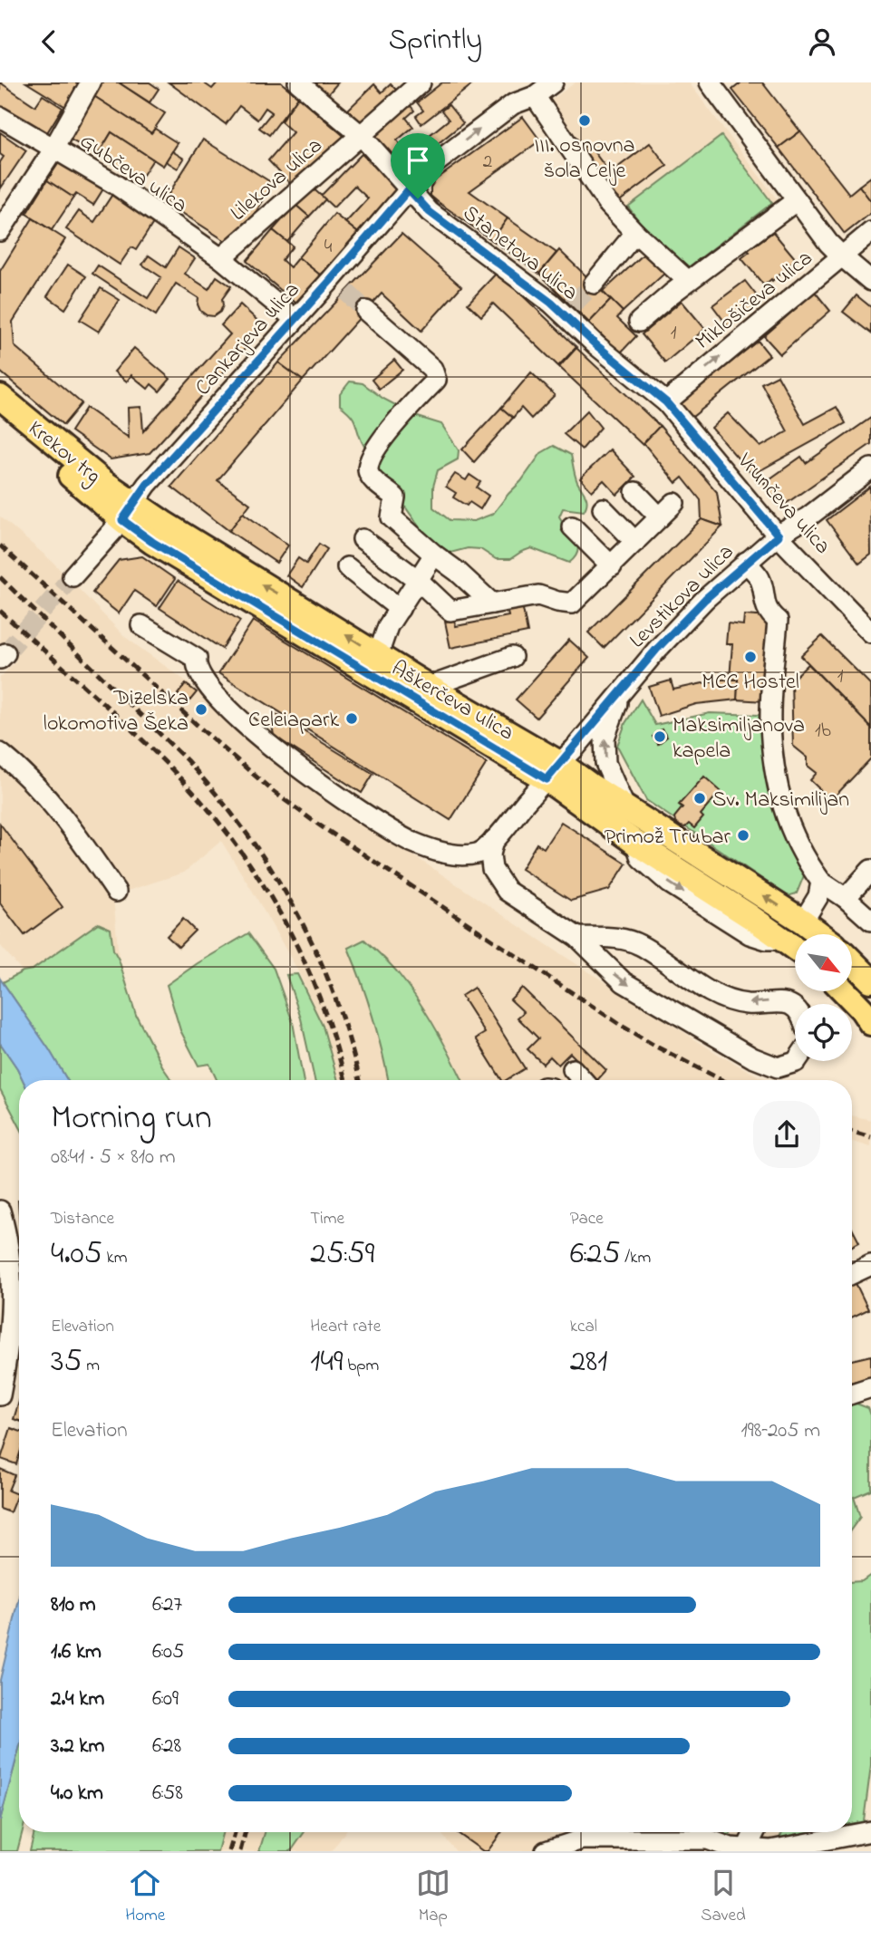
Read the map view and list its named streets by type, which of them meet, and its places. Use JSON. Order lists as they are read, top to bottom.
{
  "streets": {
    "main road": ["Krekov trg", "Aškerčeva ulica"],
    "street": [
      "Gubčeva ulica",
      "Lilekova ulica",
      "Stanetova ulica",
      "Miklošičeva ulica",
      "Cankarjeva ulica",
      "Vrunčeva ulica",
      "Levstikova ulica"
    ]
  },
  "crossings": [
    ["Gubčeva ulica", "Lilekova ulica"],
    ["Gubčeva ulica", "Cankarjeva ulica"],
    ["Lilekova ulica", "Stanetova ulica"],
    ["Stanetova ulica", "Miklošičeva ulica"],
    ["Stanetova ulica", "Cankarjeva ulica"],
    ["Stanetova ulica", "Vrunčeva ulica"],
    ["Miklošičeva ulica", "Vrunčeva ulica"],
    ["Cankarjeva ulica", "Krekov trg"],
    ["Cankarjeva ulica", "Aškerčeva ulica"],
    ["Krekov trg", "Aškerčeva ulica"],
    ["Vrunčeva ulica", "Levstikova ulica"],
    ["Levstikova ulica", "Aškerčeva ulica"]
  ],
  "places": [
    "III. osnovna šola Celje",
    "MCC Hostel",
    "Dizelska lokomotiva Šeka",
    "Celeiapark",
    "Maksimiljanova kapela",
    "Sv. Maksimilijan",
    "Primož Trubar"
  ],
  "house_numbers": [
    "2",
    "4",
    "1",
    "1",
    "1b"
  ],
  "north": "bottom right",
  "page": {
    "header": "Sprintly",
    "heading": ["Morning run", "08:41 · 5 × 810 m"],
    "stats": [
      ["Distance", "4.05 km"],
      ["Time", "25:59"],
      ["Pace", "6:25 /km"],
      ["Elevation", "35 m"],
      ["Heart rate", "149 bpm"],
      ["kcal", "281"]
    ],
    "chart": ["Elevation", "198–205 m"],
    "list": [
      {
        "name": "810 m",
        "note": "6:27"
      },
      {
        "name": "1.6 km",
        "note": "6:05"
      },
      {
        "name": "2.4 km",
        "note": "6:09"
      },
      {
        "name": "3.2 km",
        "note": "6:28"
      },
      {
        "name": "4.0 km",
        "note": "6:58"
      }
    ],
    "tabs": ["Home", "Map", "Saved"]
  }
}
